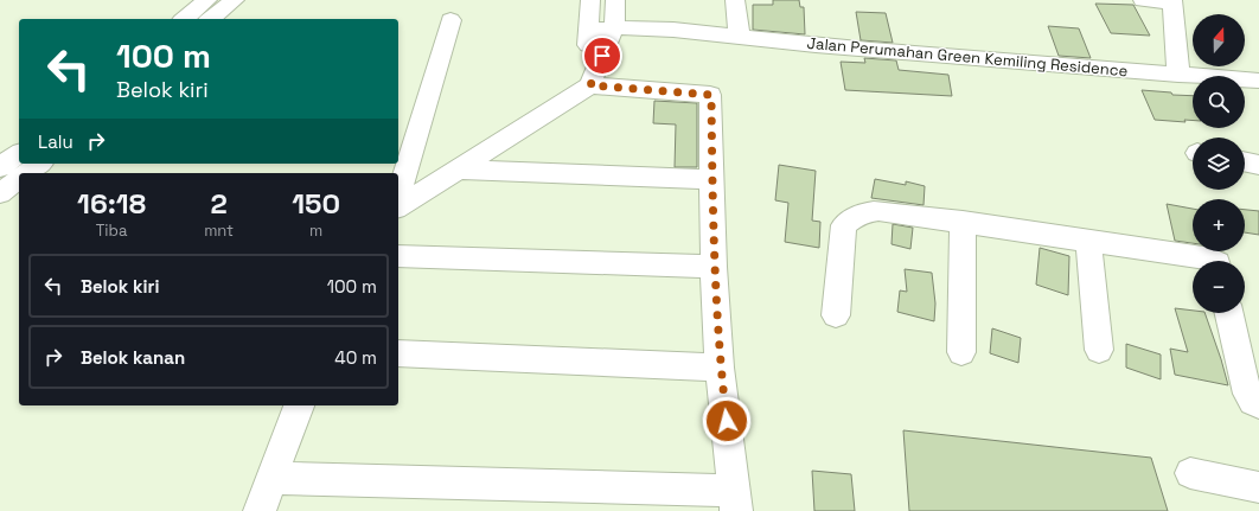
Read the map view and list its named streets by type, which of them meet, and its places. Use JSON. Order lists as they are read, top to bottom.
{
  "streets": {
    "street": ["Jalan Perumahan Green Kemiling Residence"]
  },
  "north": "top",
  "page": {
    "map_buttons": ["+", "−"],
    "turn": ["100 m", "Belok kiri"],
    "then": "Lalu",
    "eta": [
      "16:18",
      "Tiba",
      "2",
      "mnt",
      "150",
      "m"
    ],
    "list": [
      {
        "name": "Belok kiri",
        "value": "100 m"
      },
      {
        "name": "Belok kanan",
        "value": "40 m"
      }
    ]
  }
}
